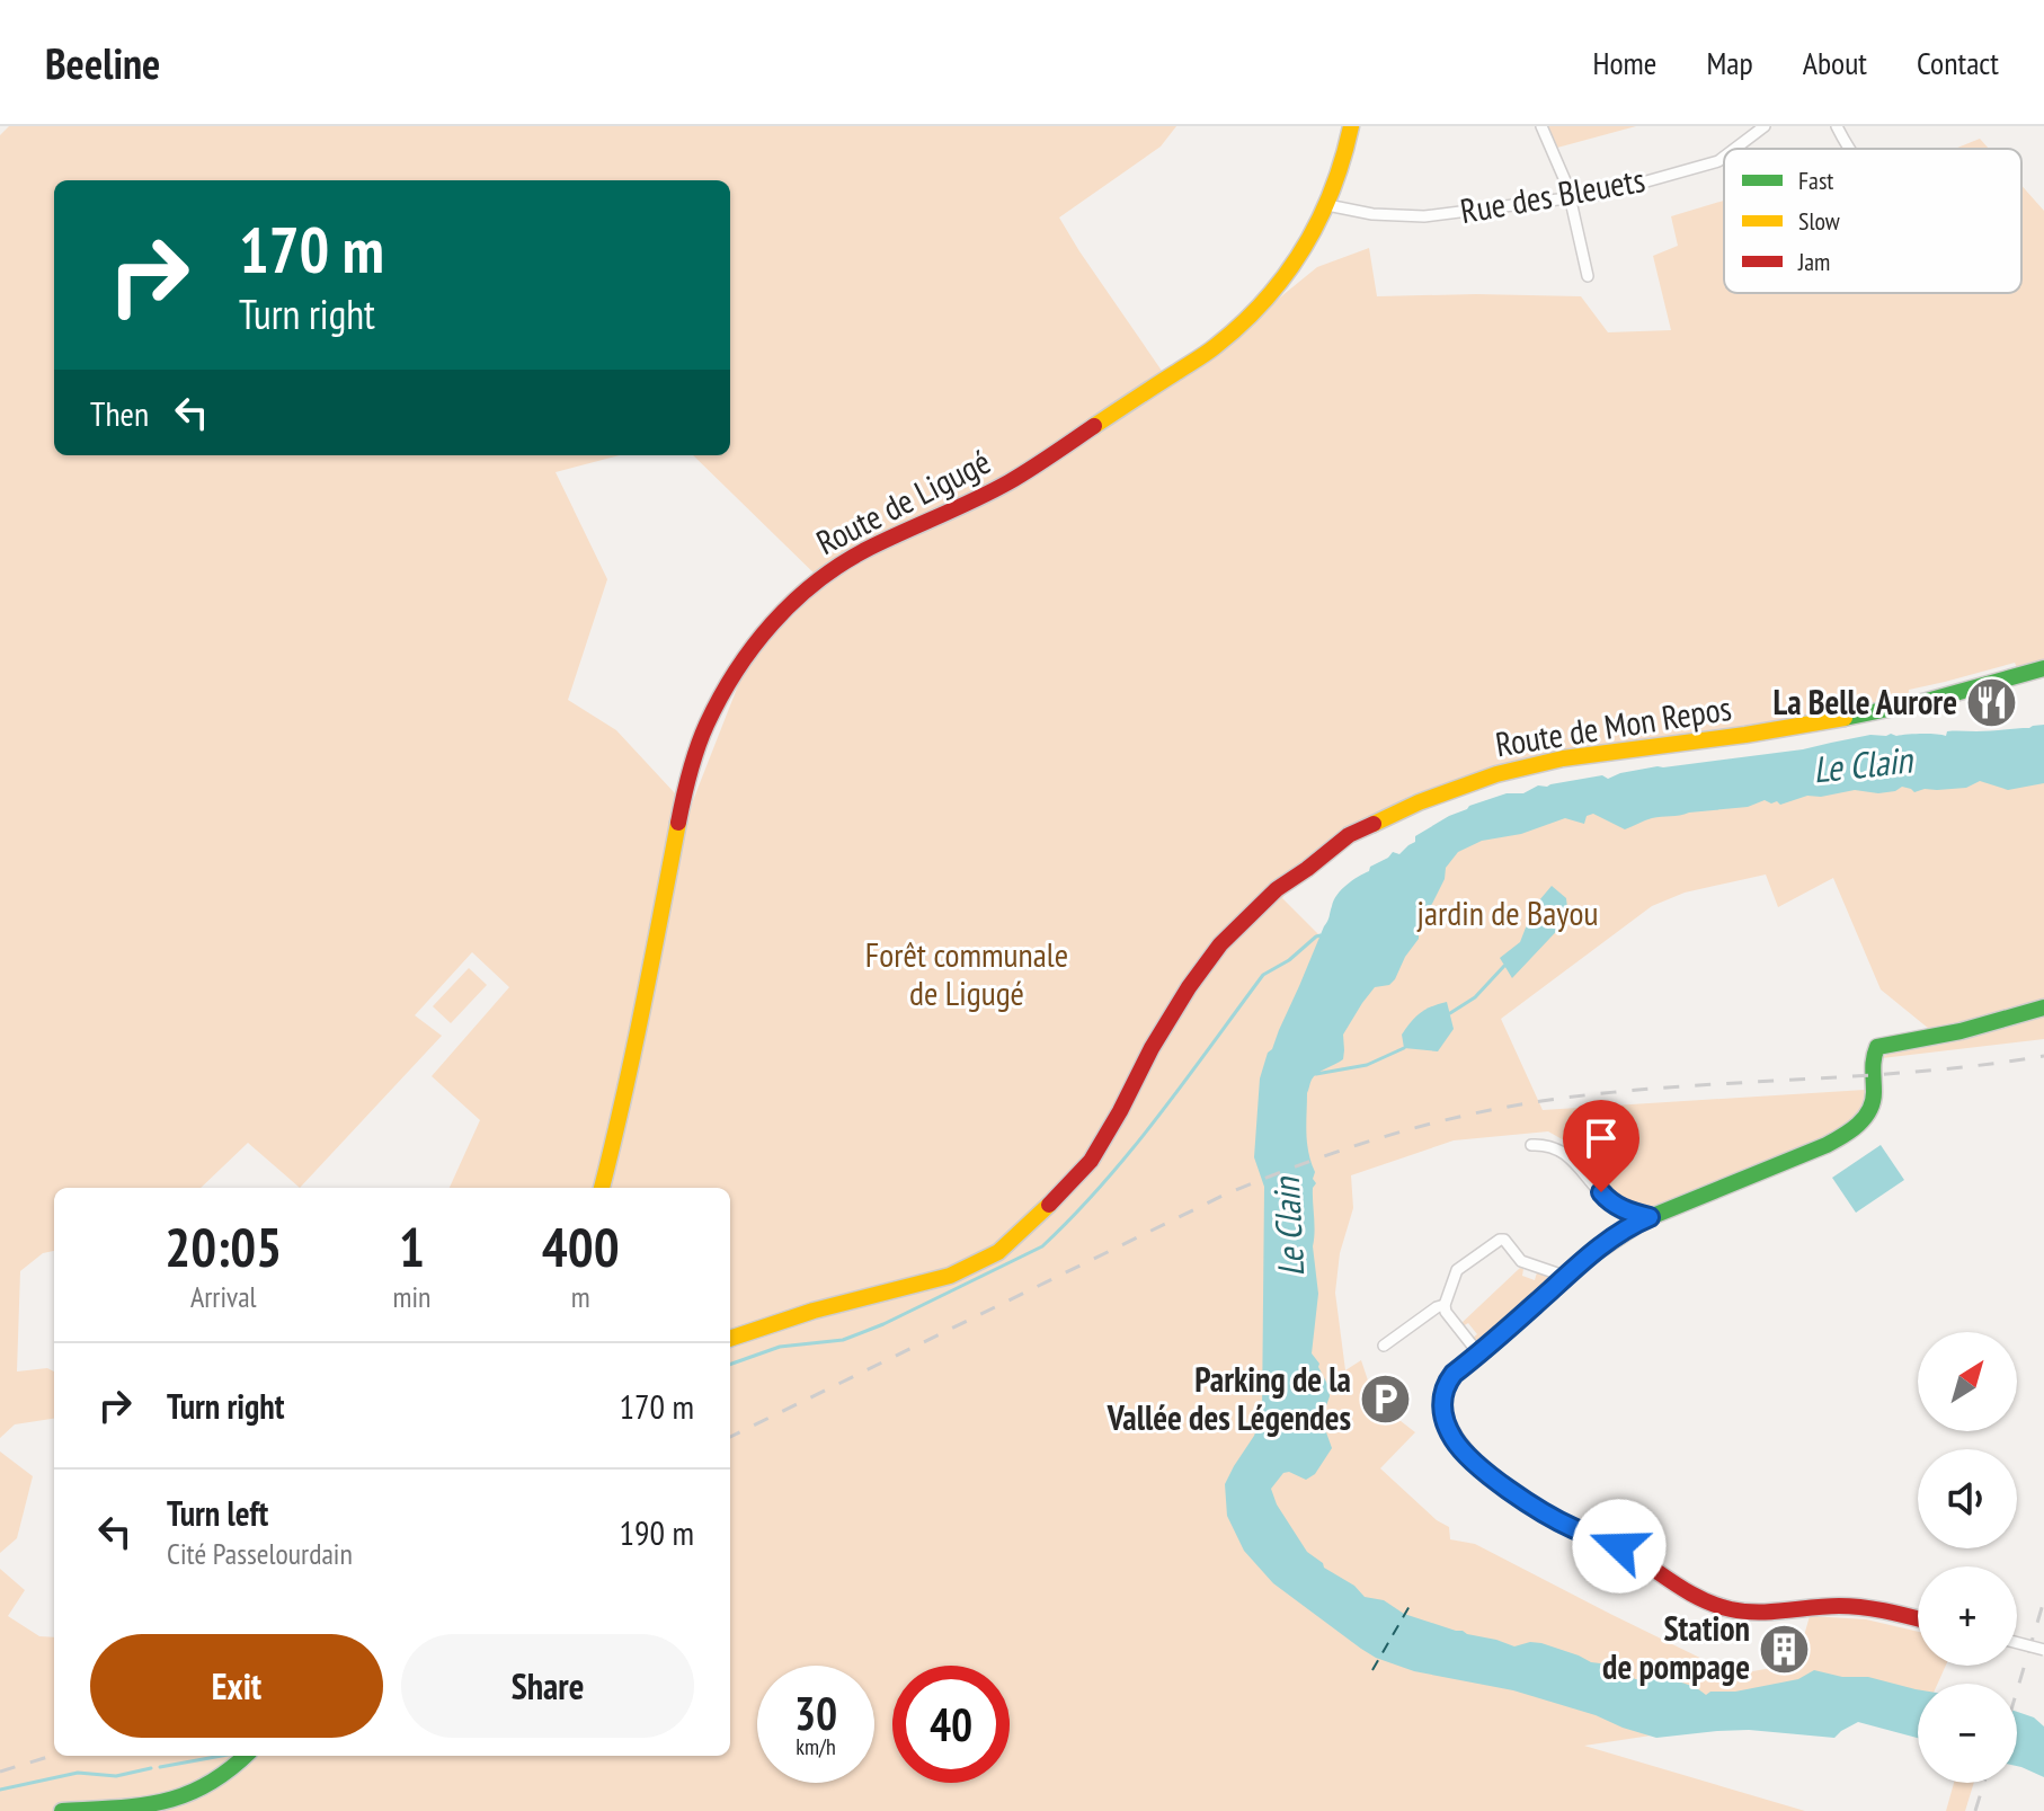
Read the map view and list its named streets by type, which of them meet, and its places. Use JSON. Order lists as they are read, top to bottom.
{
  "streets": {
    "street": ["Rue des Bleuets", "Route de Ligugé", "Route de Mon Repos"]
  },
  "crossings": [
    ["Rue des Bleuets", "Route de Ligugé"]
  ],
  "water": ["Le Clain"],
  "parks": ["jardin de Bayou", "Forêt communale de Ligugé"],
  "places": {
    "restaurant": ["La Belle Aurore"],
    "parking": ["Parking de la Vallée des Légendes"],
    "building": ["Station de pompage"]
  },
  "legend": ["Fast", "Slow", "Jam"],
  "north": "top right",
  "page": {
    "header": "Beeline",
    "nav": [
      "Home",
      "Map",
      "About",
      "Contact"
    ],
    "turn": ["170 m", "Turn right"],
    "then": "Then",
    "eta": [
      "20:05",
      "Arrival",
      "1",
      "min",
      "400",
      "m"
    ],
    "map_buttons": ["+", "−"],
    "list": [
      {
        "name": "Turn right",
        "value": "170 m"
      },
      {
        "name": "Turn left",
        "note": "Cité Passelourdain",
        "value": "190 m"
      }
    ],
    "buttons": ["Exit", "Share"],
    "speed": "30 km/h",
    "limit": "40"
  }
}
